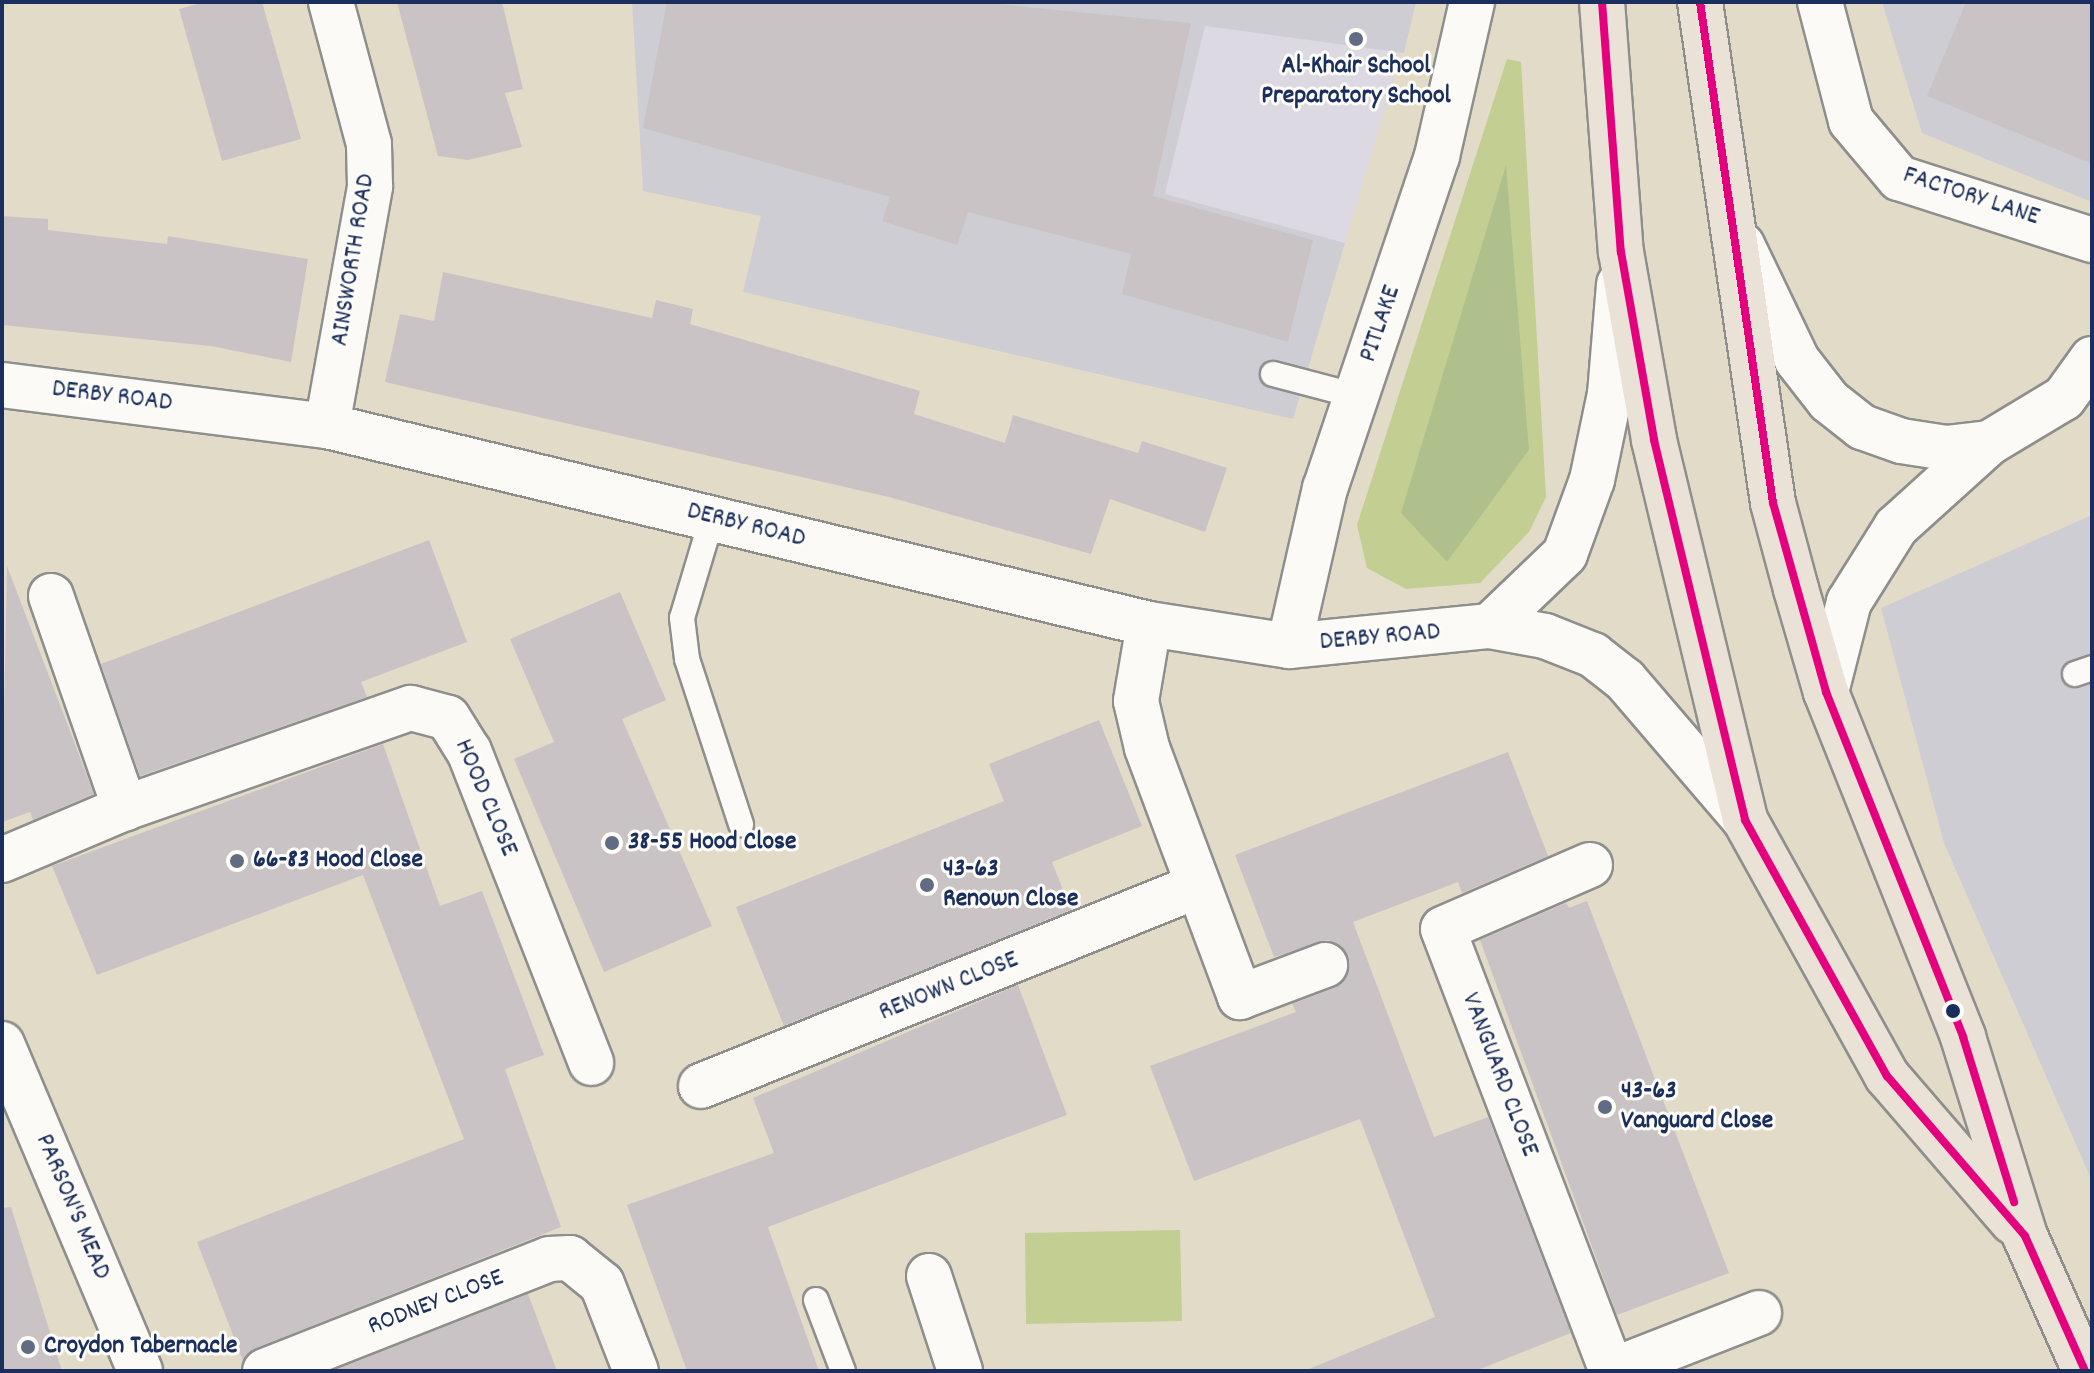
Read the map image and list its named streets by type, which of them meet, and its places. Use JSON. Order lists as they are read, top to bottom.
{
  "streets": {
    "street": [
      "FACTORY LANE",
      "AINSWORTH ROAD",
      "PITLAKE",
      "DERBY ROAD",
      "HOOD CLOSE",
      "RENOWN CLOSE",
      "VANGUARD CLOSE",
      "PARSON'S MEAD",
      "RODNEY CLOSE"
    ]
  },
  "crossings": [
    ["AINSWORTH ROAD", "DERBY ROAD"],
    ["PITLAKE", "DERBY ROAD"]
  ],
  "places": [
    "Al-Khair School Preparatory School",
    "38-55 Hood Close",
    "66-83 Hood Close",
    "43-63 Renown Close",
    "43-63 Vanguard Close",
    "Croydon Tabernacle"
  ]
}
